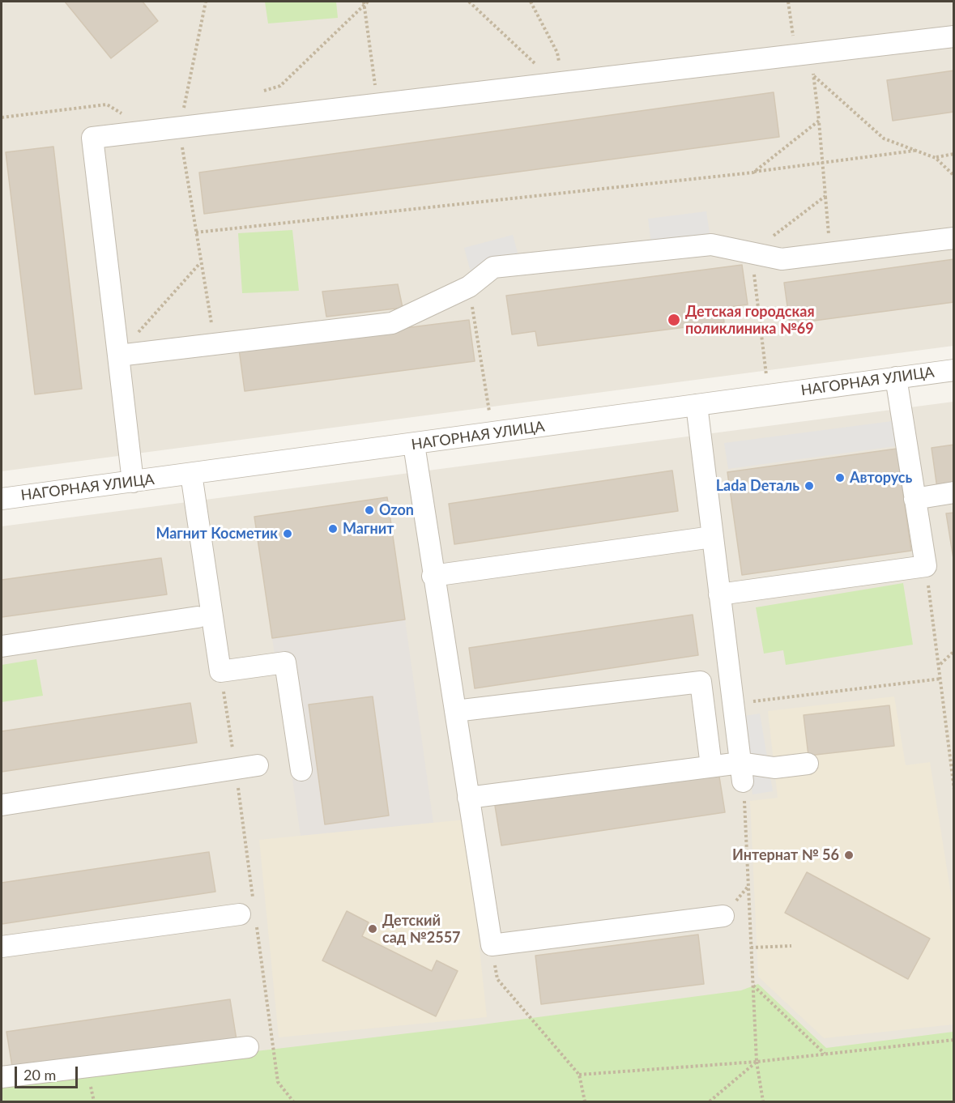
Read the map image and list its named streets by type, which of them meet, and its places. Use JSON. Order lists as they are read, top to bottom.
{
  "streets": {
    "street": ["НАГОРНАЯ УЛИЦА"]
  },
  "places": [
    "Детская городская поликлиника №69",
    "Авторусь",
    "Lada Dеталь",
    "Ozon",
    "Магнит",
    "Магнит Косметик",
    "Интернат № 56",
    "Детский сад №2557"
  ],
  "scale_bar": "20 m"
}
